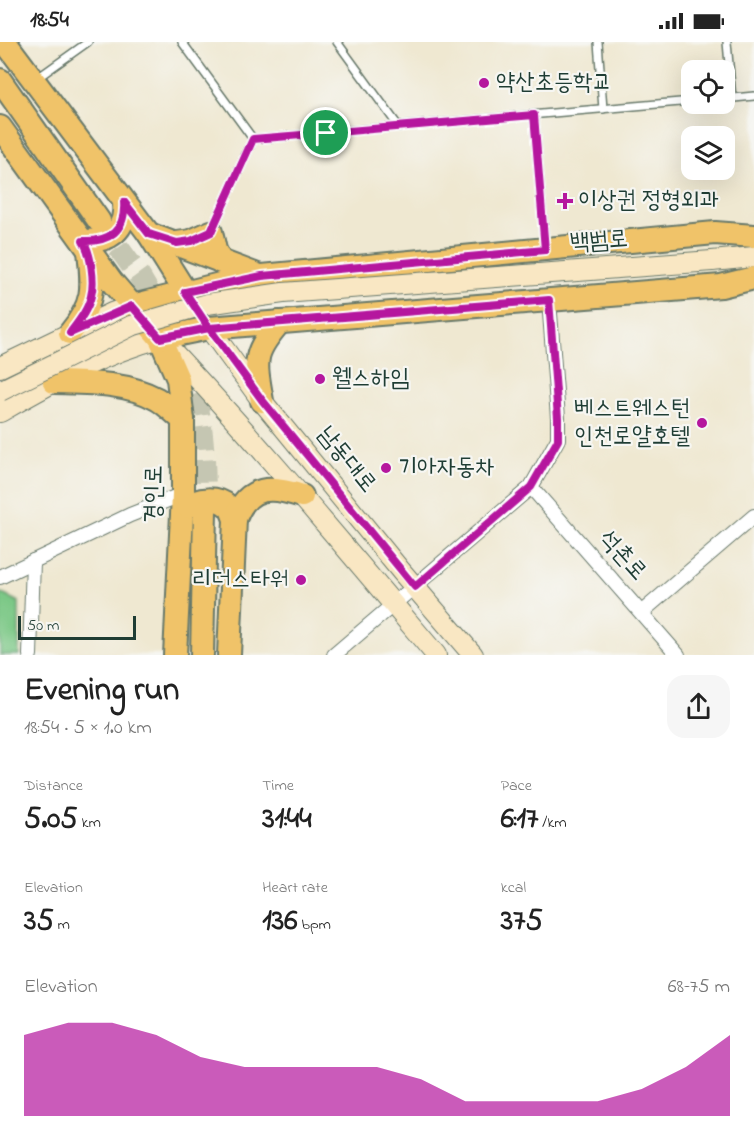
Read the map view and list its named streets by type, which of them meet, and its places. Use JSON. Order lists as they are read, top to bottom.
{
  "streets": {
    "main road": ["백범로", "남동대로", "경인로"],
    "street": ["석촌로"]
  },
  "crossings": [
    ["백범로", "남동대로"],
    ["백범로", "경인로"]
  ],
  "places": {
    "other": [
      "약산초등학교",
      "웰스하임",
      "베스트웨스턴 인천로얄호텔",
      "기아자동차",
      "리더스타워"
    ],
    "health": ["이상권 정형외과"]
  },
  "scale_bar": "50 m",
  "page": {
    "status": "18:54",
    "scale": "50 m",
    "heading": ["Evening run", "18:54 · 5 × 1.0 km"],
    "stats": [
      ["Distance", "5.05 km"],
      ["Time", "31:44"],
      ["Pace", "6:17 /km"],
      ["Elevation", "35 m"],
      ["Heart rate", "136 bpm"],
      ["kcal", "375"]
    ],
    "chart": ["Elevation", "68–75 m"]
  }
}
